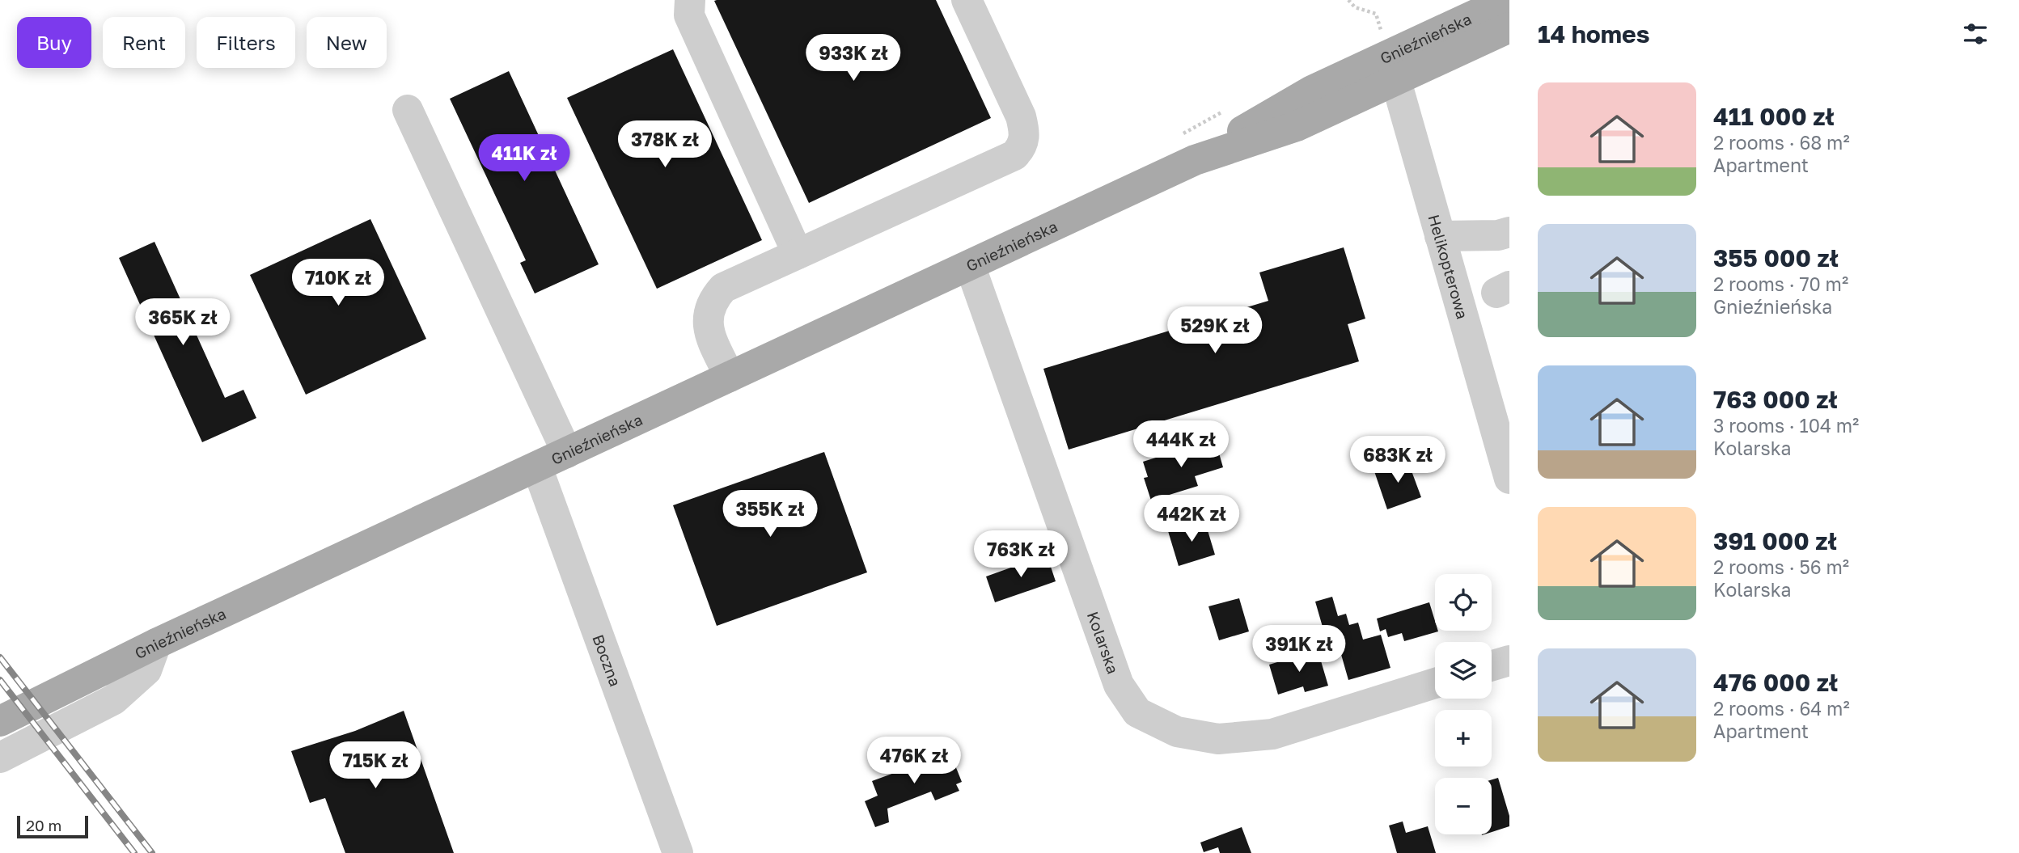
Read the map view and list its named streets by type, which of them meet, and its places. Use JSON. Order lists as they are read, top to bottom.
{
  "streets": {
    "main road": ["Gnieźnieńska"],
    "street": ["Helikopterowa", "Kolarska", "Boczna"]
  },
  "crossings": [
    ["Gnieźnieńska", "Helikopterowa"],
    ["Gnieźnieńska", "Kolarska"],
    ["Gnieźnieńska", "Boczna"]
  ],
  "scale_bar": "20 m",
  "page": {
    "heading": "14 homes",
    "chip": [
      "Buy",
      "Rent",
      "Filters",
      "New"
    ],
    "price": [
      "933K zł",
      "378K zł",
      "411K zł",
      "710K zł",
      "365K zł",
      "529K zł",
      "444K zł",
      "683K zł",
      "355K zł",
      "442K zł",
      "763K zł",
      "391K zł",
      "476K zł",
      "715K zł"
    ],
    "list": [
      {
        "name": "411 000 zł",
        "note": "2 rooms · 68 m² · Apartment"
      },
      {
        "name": "355 000 zł",
        "note": "2 rooms · 70 m² · Gnieźnieńska"
      },
      {
        "name": "763 000 zł",
        "note": "3 rooms · 104 m² · Kolarska"
      },
      {
        "name": "391 000 zł",
        "note": "2 rooms · 56 m² · Kolarska"
      },
      {
        "name": "476 000 zł",
        "note": "2 rooms · 64 m² · Apartment"
      }
    ],
    "map_buttons": ["+", "−"],
    "scale": "20 m"
  }
}
